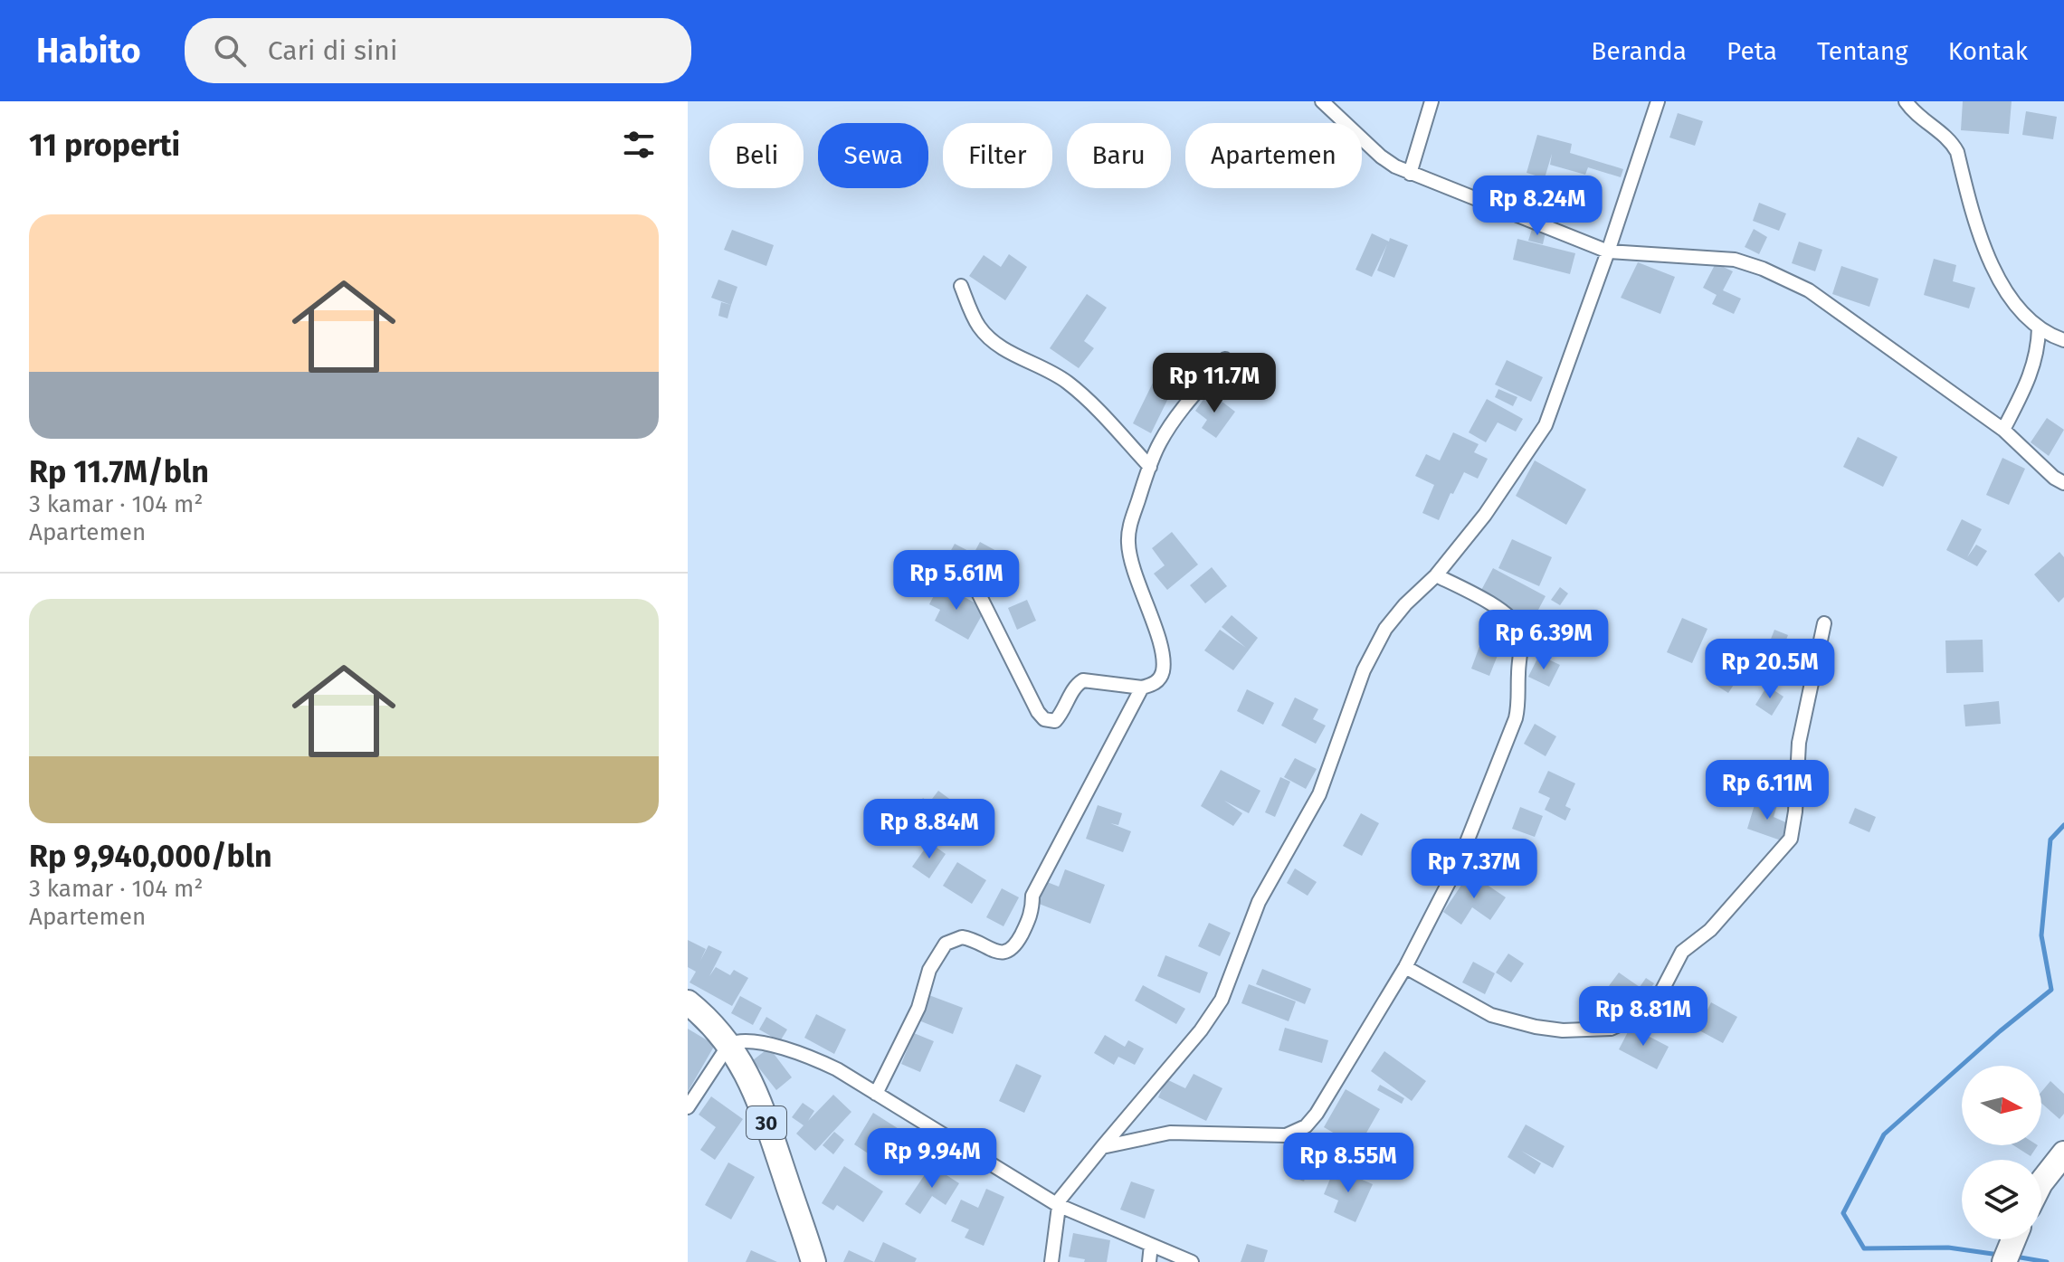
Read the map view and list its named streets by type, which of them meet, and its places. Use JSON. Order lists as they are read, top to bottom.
{
  "streets": {
    "highway": ["30"]
  },
  "north": "right",
  "page": {
    "header": "Habito",
    "search": "Cari di sini",
    "nav": [
      "Beranda",
      "Peta",
      "Tentang",
      "Kontak"
    ],
    "heading": "11 properti",
    "chip": [
      "Beli",
      "Sewa",
      "Filter",
      "Baru",
      "Apartemen"
    ],
    "price": [
      "Rp 8.24M",
      "Rp 11.7M",
      "Rp 5.61M",
      "Rp 6.39M",
      "Rp 20.5M",
      "Rp 6.11M",
      "Rp 8.84M",
      "Rp 7.37M",
      "Rp 8.81M",
      "Rp 9.94M",
      "Rp 8.55M"
    ],
    "list": [
      {
        "name": "Rp 11.7M/bln",
        "note": "3 kamar · 104 m² · Apartemen"
      },
      {
        "name": "Rp 9,940,000/bln",
        "note": "3 kamar · 104 m² · Apartemen"
      }
    ]
  }
}
